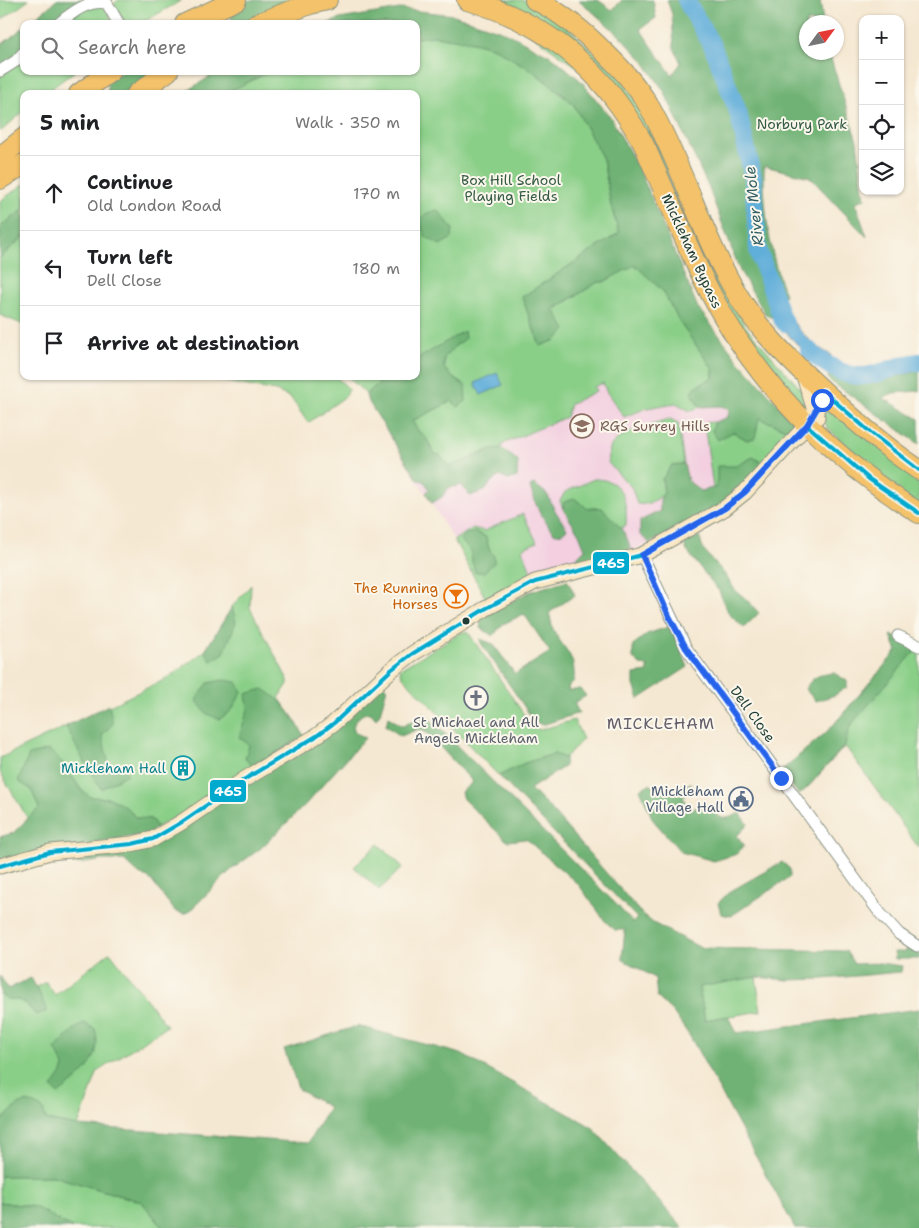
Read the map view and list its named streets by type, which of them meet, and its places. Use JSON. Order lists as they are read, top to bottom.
{
  "streets": {
    "highway": ["Mickleham Bypass"],
    "street": ["Dell Close"]
  },
  "districts": ["MICKLEHAM"],
  "water": ["River Mole"],
  "parks": ["Norbury Park", "Box Hill School Playing Fields"],
  "places": {
    "school or university": ["RGS Surrey Hills"],
    "bar": ["The Running Horses"],
    "church": ["St Michael and All Angels Mickleham"],
    "building": ["Mickleham Hall"],
    "public building": ["Mickleham Village Hall"]
  },
  "lines": ["transit line 465"],
  "north": "top right",
  "page": {
    "map_buttons": ["+", "−"],
    "search": "Search here",
    "heading": ["5 min", "Walk · 350 m"],
    "list": [
      ["Continue", "Old London Road", "170 m"],
      ["Turn left", "Dell Close", "180 m"],
      "Arrive at destination"
    ]
  }
}
